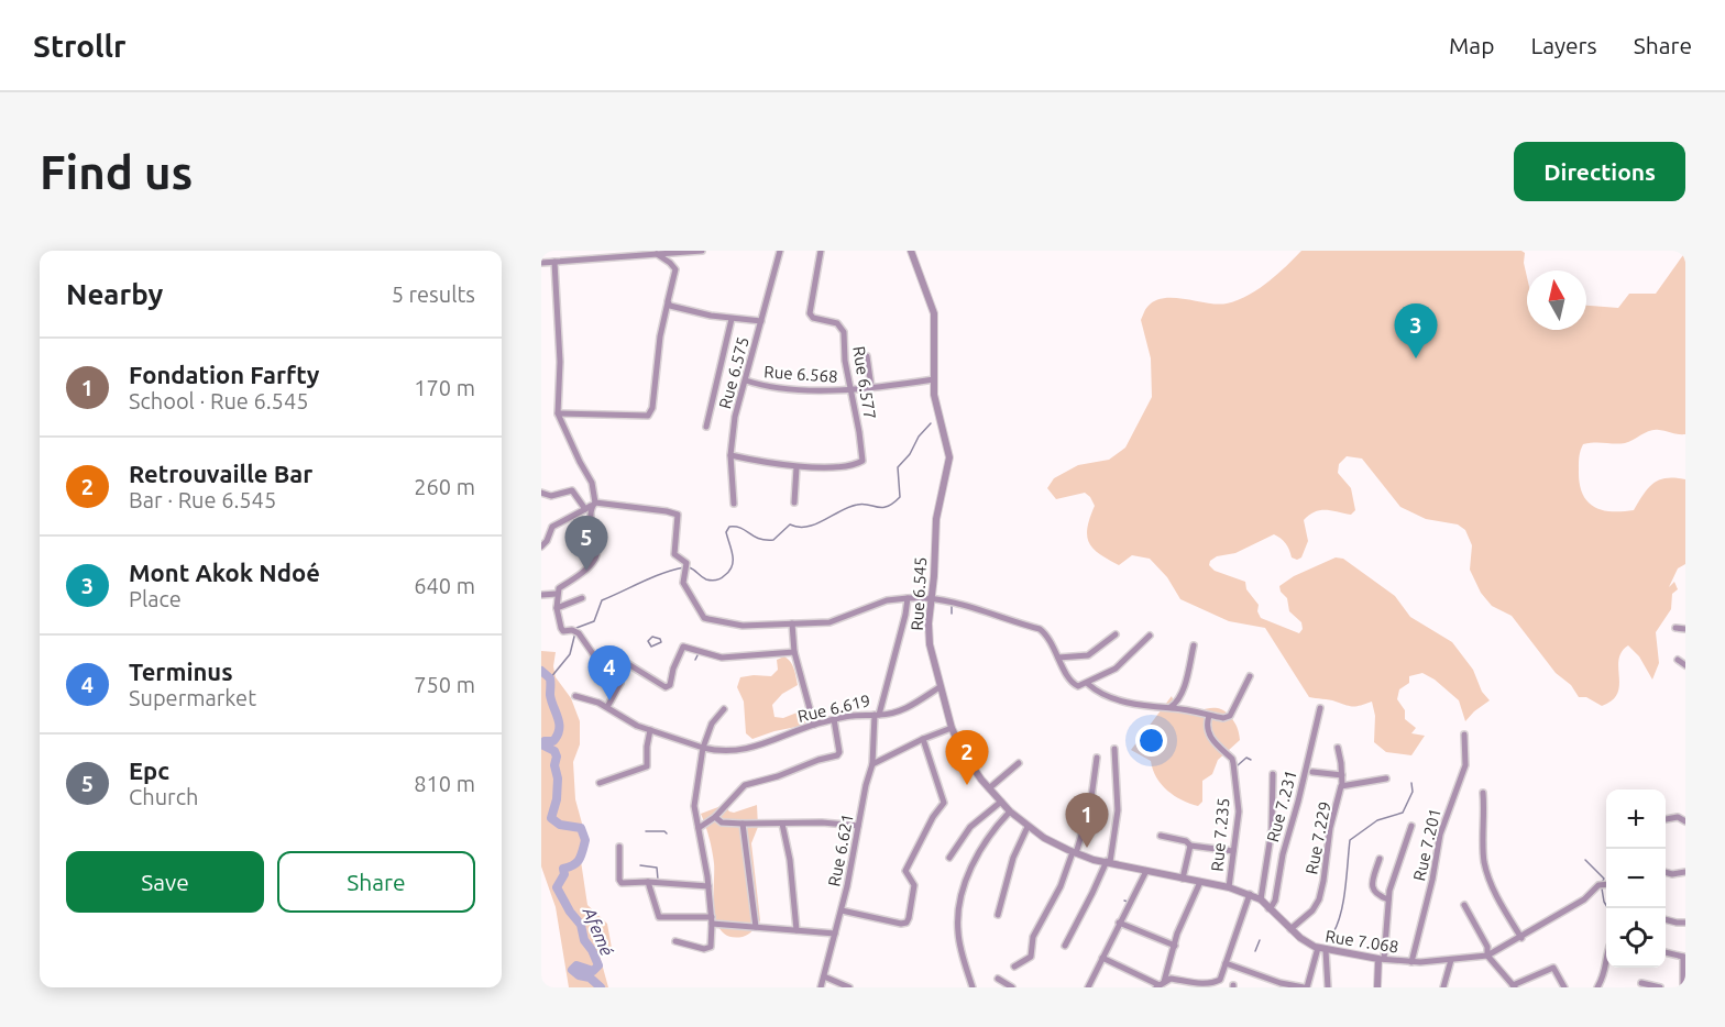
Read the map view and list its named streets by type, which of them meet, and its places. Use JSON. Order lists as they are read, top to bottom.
{
  "streets": {
    "street": [
      "Rue 6.575",
      "Rue 6.568",
      "Rue 6.577",
      "Rue 6.545",
      "Rue 6.619",
      "Rue 7.231",
      "Rue 7.235",
      "Rue 7.229",
      "Rue 7.201",
      "Rue 6.621",
      "Rue 7.068"
    ]
  },
  "crossings": [
    ["Rue 6.575", "Rue 6.568"],
    ["Rue 6.568", "Rue 6.577"],
    ["Rue 6.568", "Rue 6.545"],
    ["Rue 6.545", "Rue 7.068"],
    ["Rue 6.619", "Rue 6.621"],
    ["Rue 7.231", "Rue 7.068"],
    ["Rue 7.235", "Rue 7.068"],
    ["Rue 7.229", "Rue 7.068"],
    ["Rue 7.201", "Rue 7.068"]
  ],
  "water": ["Afemé"],
  "north": "top",
  "page": {
    "header": "Strollr",
    "nav": ["Map", "Layers", "Share"],
    "buttons": [
      "Directions",
      ["Save", "Share"]
    ],
    "title": "Find us",
    "heading": ["Nearby", "5 results"],
    "pins": [
      "3",
      "5",
      "4",
      "2",
      "1"
    ],
    "list": [
      {
        "mark": "1",
        "name": "Fondation Farfty",
        "note": "School · Rue 6.545",
        "value": "170 m"
      },
      {
        "mark": "2",
        "name": "Retrouvaille Bar",
        "note": "Bar · Rue 6.545",
        "value": "260 m"
      },
      {
        "mark": "3",
        "name": "Mont Akok Ndoé",
        "note": "Place",
        "value": "640 m"
      },
      {
        "mark": "4",
        "name": "Terminus",
        "note": "Supermarket",
        "value": "750 m"
      },
      {
        "mark": "5",
        "name": "Epc",
        "note": "Church",
        "value": "810 m"
      }
    ],
    "map_buttons": ["+", "−"]
  }
}
